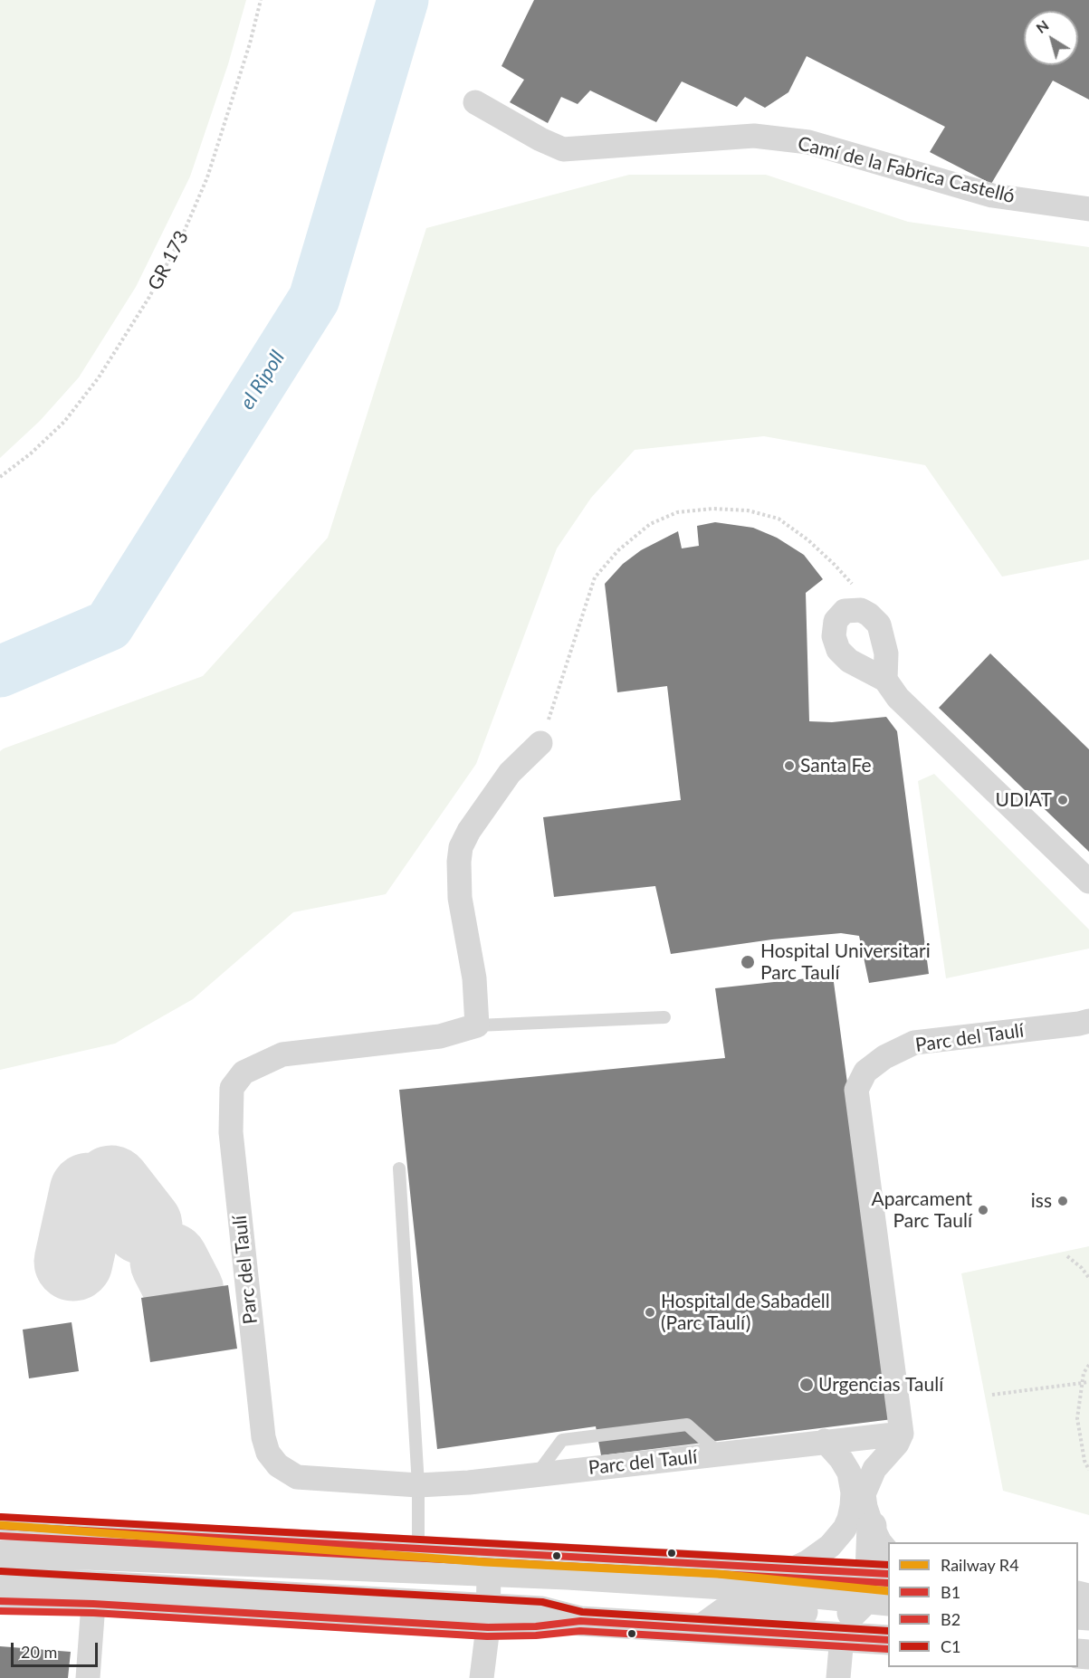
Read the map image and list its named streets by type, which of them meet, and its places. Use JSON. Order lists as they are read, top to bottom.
{
  "streets": {
    "street": ["Camí de la Fabrica Castelló", "Parc del Taulí"],
    "path": ["GR 173"]
  },
  "water": ["el Ripoll"],
  "places": [
    "Santa Fe",
    "UDIAT",
    "Hospital Universitari Parc Taulí",
    "iss",
    "Aparcament Parc Taulí",
    "Hospital de Sabadell (Parc Taulí)",
    "Urgencias Taulí"
  ],
  "lines": [
    "transit line C1",
    "rail line R4",
    "transit line B1",
    "transit line B2"
  ],
  "legend": [
    "Railway R4",
    "B1",
    "B2",
    "C1"
  ],
  "scale_bar": "20 m",
  "north": "top left"
}
